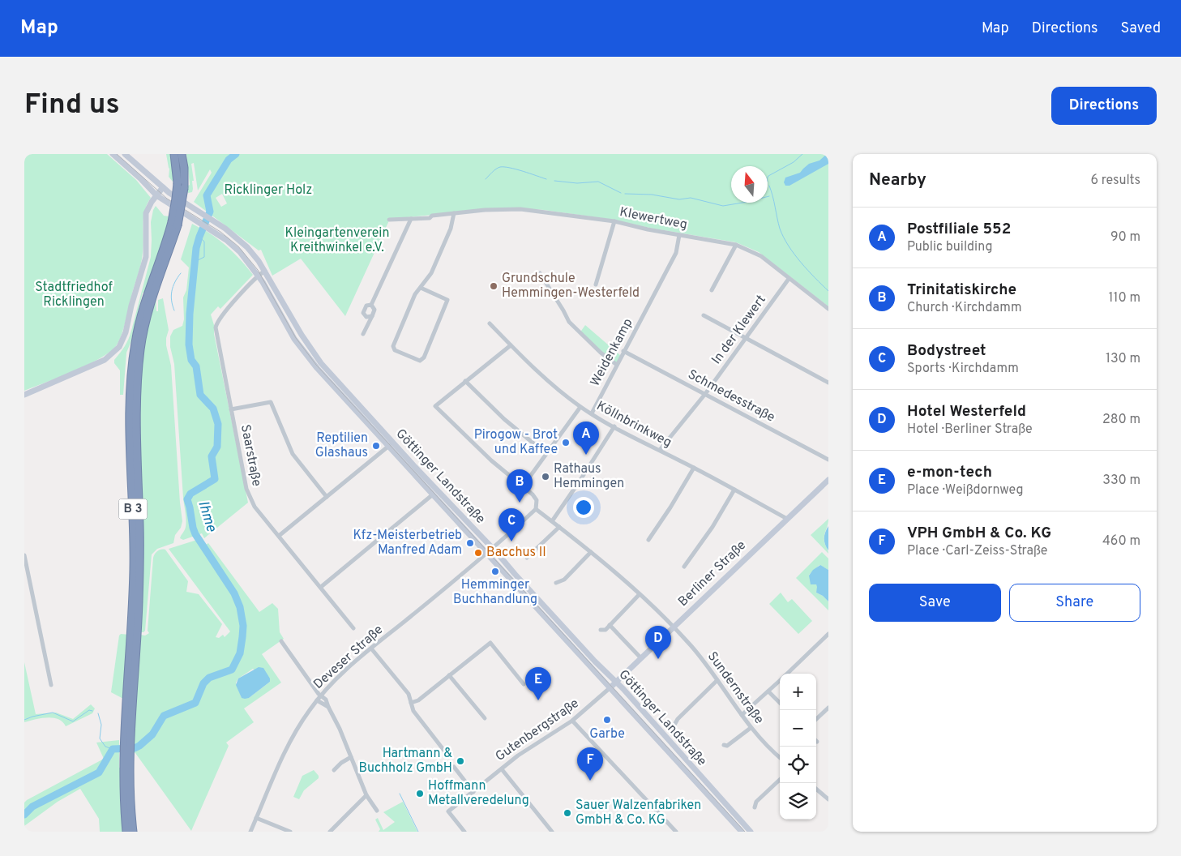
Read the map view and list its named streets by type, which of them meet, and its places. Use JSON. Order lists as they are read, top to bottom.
{
  "streets": {
    "highway": ["B 3"],
    "street": [
      "Klewertweg",
      "In der Klewert",
      "Weidenkamp",
      "Schmedesstraße",
      "Köllnbrinkweg",
      "Saarstraße",
      "Göttinger Landstraße",
      "Berliner Straße",
      "Deveser Straße",
      "Sundernstraße",
      "Gutenbergstraße"
    ]
  },
  "crossings": [
    ["Klewertweg", "In der Klewert"],
    ["Klewertweg", "Weidenkamp"],
    ["In der Klewert", "Schmedesstraße"],
    ["In der Klewert", "Köllnbrinkweg"],
    ["Weidenkamp", "Schmedesstraße"],
    ["Weidenkamp", "Köllnbrinkweg"],
    ["Köllnbrinkweg", "Berliner Straße"],
    ["Saarstraße", "Göttinger Landstraße"],
    ["Göttinger Landstraße", "Berliner Straße"],
    ["Göttinger Landstraße", "Deveser Straße"],
    ["Göttinger Landstraße", "Gutenbergstraße"],
    ["Berliner Straße", "Sundernstraße"],
    ["Berliner Straße", "Gutenbergstraße"],
    ["Deveser Straße", "Sundernstraße"]
  ],
  "water": ["Ihme"],
  "parks": ["Ricklinger Holz", "Kleingartenverein Kreithwinkel e.V.", "Stadtfriedhof Ricklingen"],
  "places": [
    "Grundschule Hemmingen-Westerfeld",
    "Pirogow - Brot und Kaffee",
    "Reptilien Glashaus",
    "Rathaus Hemmingen",
    "Kfz-Meisterbetrieb Manfred Adam",
    "Bacchus II",
    "Hemminger Buchhandlung",
    "Garbe",
    "Hartmann & Buchholz GmbH",
    "Hoffmann Metallveredelung",
    "Sauer Walzenfabriken GmbH & Co. KG"
  ],
  "north": "top",
  "page": {
    "header": "Map",
    "nav": ["Map", "Directions", "Saved"],
    "buttons": [
      "Directions",
      ["Save", "Share"]
    ],
    "title": "Find us",
    "heading": ["Nearby", "6 results"],
    "list": [
      {
        "mark": "A",
        "name": "Postfiliale 552",
        "note": "Public building",
        "value": "90 m"
      },
      {
        "mark": "B",
        "name": "Trinitatiskirche",
        "note": "Church · Kirchdamm",
        "value": "110 m"
      },
      {
        "mark": "C",
        "name": "Bodystreet",
        "note": "Sports · Kirchdamm",
        "value": "130 m"
      },
      {
        "mark": "D",
        "name": "Hotel Westerfeld",
        "note": "Hotel · Berliner Straße",
        "value": "280 m"
      },
      {
        "mark": "E",
        "name": "e-mon-tech",
        "note": "Place · Weißdornweg",
        "value": "330 m"
      },
      {
        "mark": "F",
        "name": "VPH GmbH & Co. KG",
        "note": "Place · Carl-Zeiss-Straße",
        "value": "460 m"
      }
    ],
    "pins": [
      "A",
      "B",
      "C",
      "D",
      "E",
      "F"
    ],
    "map_buttons": ["+", "−"]
  }
}
